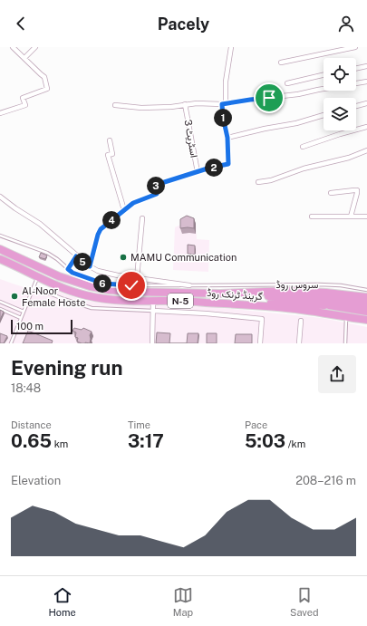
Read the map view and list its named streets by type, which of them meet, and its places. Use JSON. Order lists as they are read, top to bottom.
{
  "streets": {
    "highway": ["گرینڈ ٹرنک روڈ", "N-5"],
    "street": ["اسٹریٹ 3"],
    "lane": ["سروس روڈ"]
  },
  "places": ["MAMU Communication", "Al-Noor Female Hoste"],
  "scale_bar": "100 m",
  "page": {
    "header": "Pacely",
    "pins": [
      "1",
      "2",
      "3",
      "4",
      "5",
      "6"
    ],
    "scale": "100 m",
    "heading": ["Evening run", "18:48"],
    "stats": [
      ["Distance", "0.65 km"],
      ["Time", "3:17"],
      ["Pace", "5:03 /km"]
    ],
    "chart": ["Elevation", "208–216 m"],
    "tabs": ["Home", "Map", "Saved"]
  }
}
